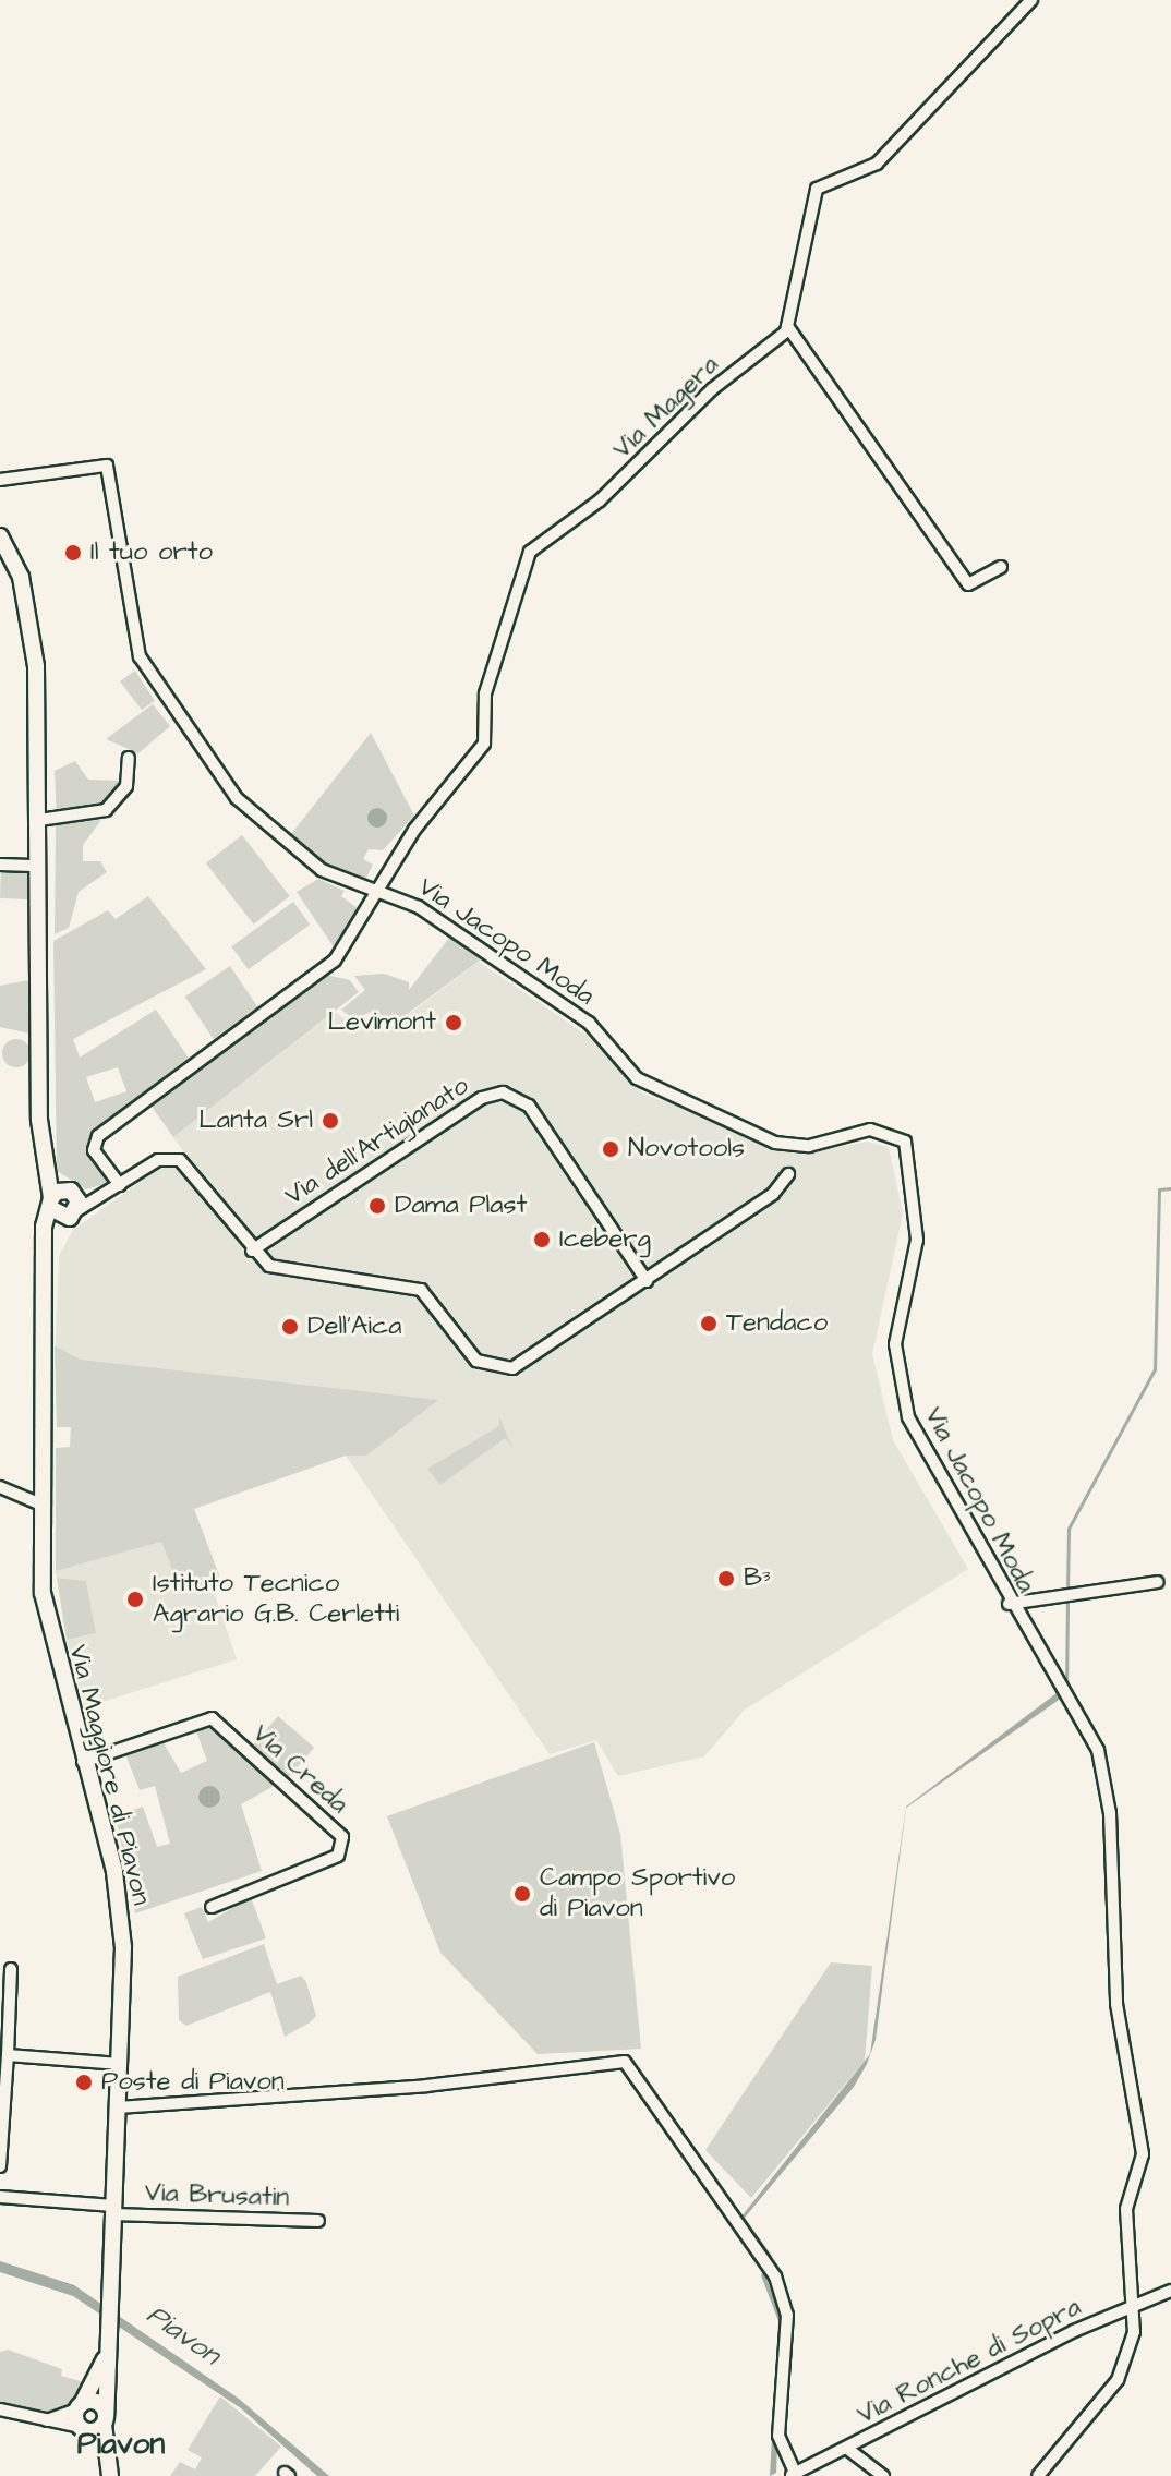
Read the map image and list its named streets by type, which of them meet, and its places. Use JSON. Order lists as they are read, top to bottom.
{
  "streets": {
    "main road": ["Via Maggiore di Piavon"],
    "street": [
      "Via Magera",
      "Via Jacopo Moda",
      "Via dell'Artigianato",
      "Via Creda",
      "Via Brusatin",
      "Via Ronche di Sopra"
    ]
  },
  "crossings": [
    ["Via Magera", "Via Jacopo Moda"],
    ["Via Jacopo Moda", "Via Ronche di Sopra"],
    ["Via Creda", "Via Maggiore di Piavon"],
    ["Via Maggiore di Piavon", "Via Brusatin"]
  ],
  "districts": ["Piavon"],
  "water": ["Piavon"],
  "places": [
    "Il tuo orto",
    "Levimont",
    "Lanta Srl",
    "Novotools",
    "Dama Plast",
    "Iceberg",
    "Tendaco",
    "Dell'Aica",
    "B³",
    "Istituto Tecnico Agrario G.B. Cerletti",
    "Campo Sportivo di Piavon",
    "Poste di Piavon"
  ]
}
